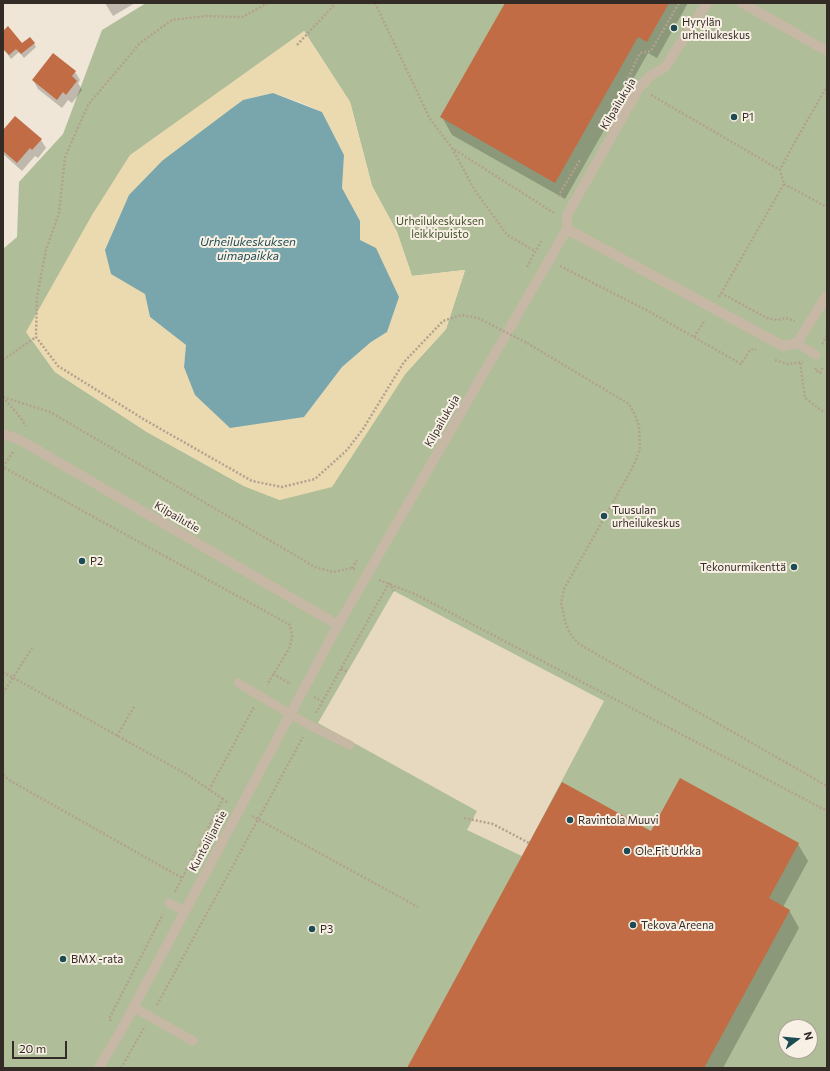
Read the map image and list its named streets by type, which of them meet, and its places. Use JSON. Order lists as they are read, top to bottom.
{
  "streets": {
    "street": ["Kilpailukuja", "Kilpailutie", "Kuntoilijantie"]
  },
  "crossings": [
    ["Kilpailukuja", "Kilpailutie"],
    ["Kilpailukuja", "Kuntoilijantie"],
    ["Kilpailutie", "Kuntoilijantie"]
  ],
  "water": ["Urheilukeskuksen uimapaikka"],
  "parks": ["Urheilukeskuksen leikkipuisto"],
  "places": [
    "Hyrylän urheilukeskus",
    "P1",
    "Tuusulan urheilukeskus",
    "P2",
    "Tekonurmikenttä",
    "Ravintola Muuvi",
    "Ole.Fit Urkka",
    "Tekova Areena",
    "P3",
    "BMX -rata"
  ],
  "scale_bar": "20 m",
  "north": "right"
}
